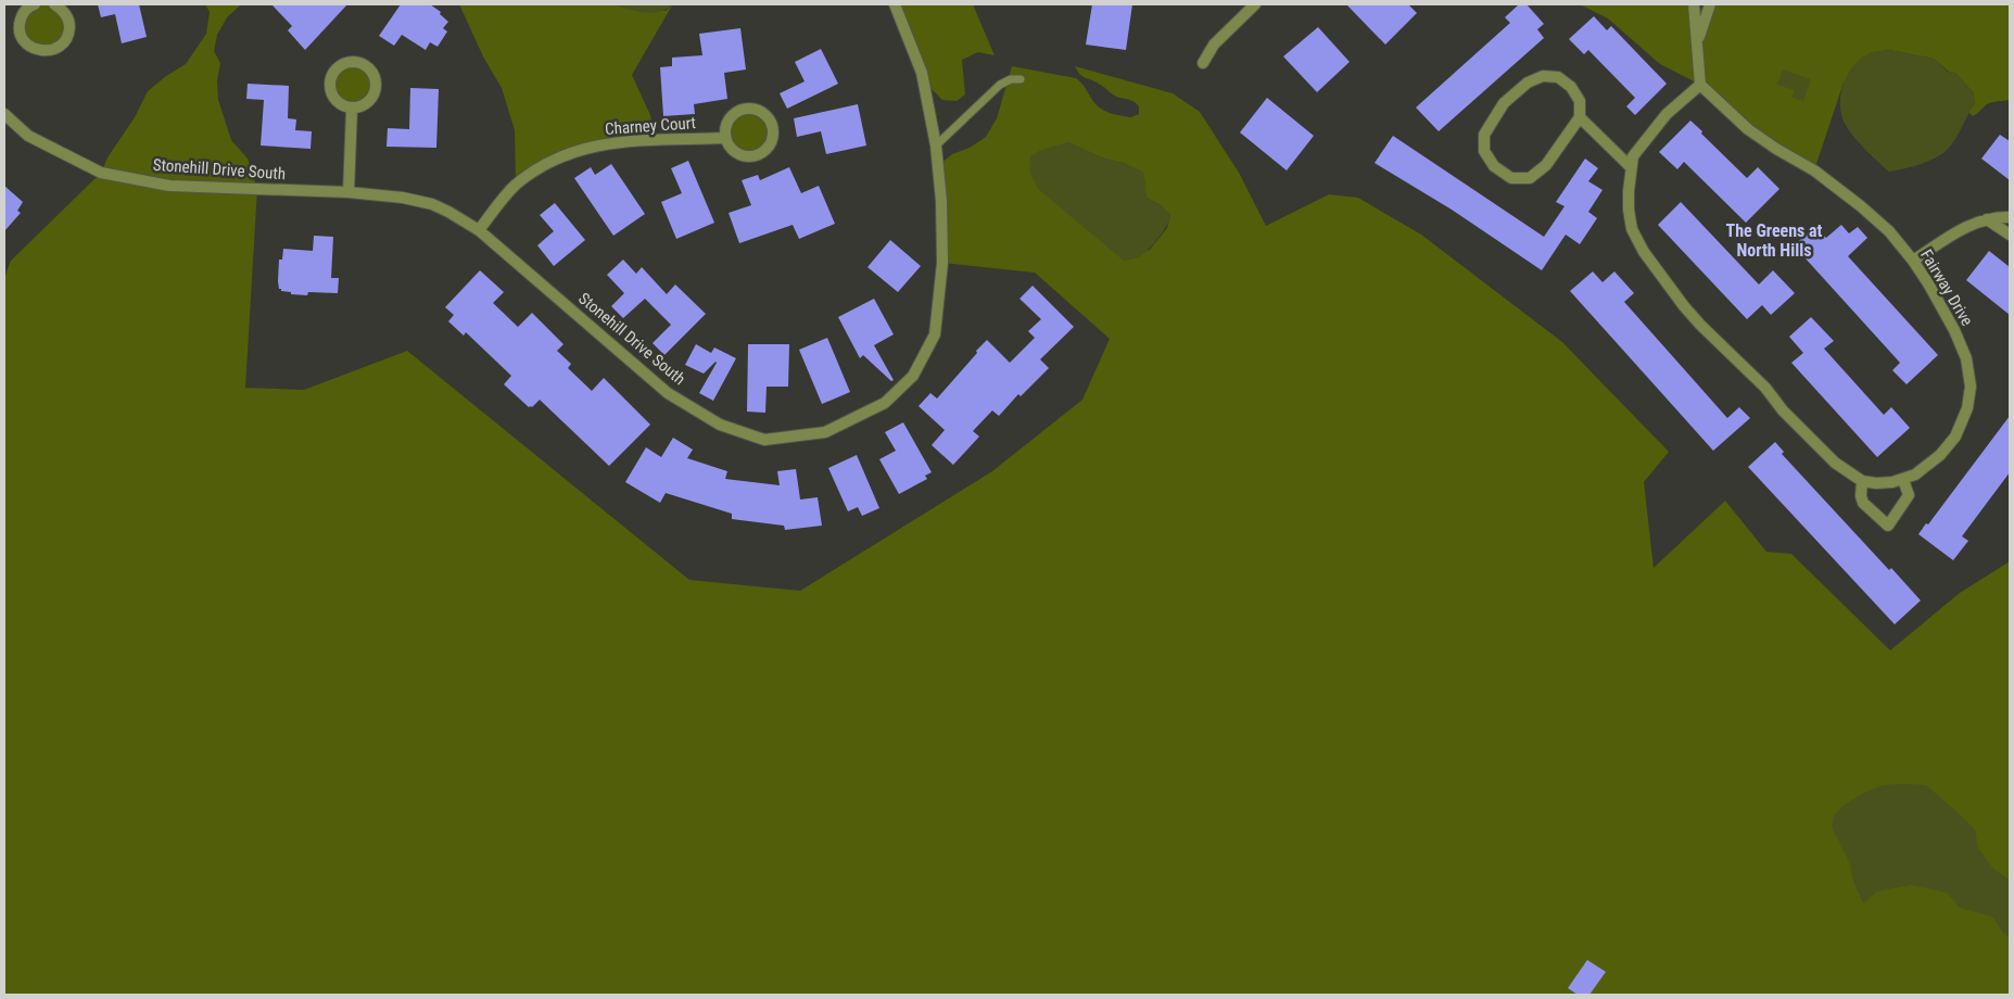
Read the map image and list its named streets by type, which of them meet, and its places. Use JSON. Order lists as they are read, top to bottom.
{
  "streets": {
    "street": ["Charney Court", "Stonehill Drive South", "Fairway Drive"]
  },
  "crossings": [
    ["Charney Court", "Stonehill Drive South"]
  ],
  "districts": ["The Greens at North Hills"]
}
